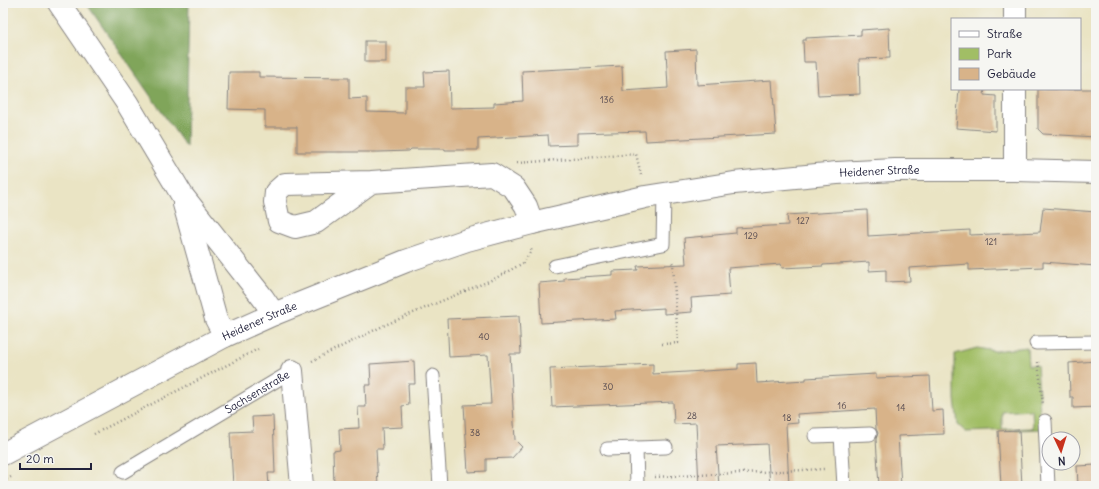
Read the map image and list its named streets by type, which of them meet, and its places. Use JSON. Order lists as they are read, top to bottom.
{
  "streets": {
    "main road": ["Heidener Straße", "Sachsenstraße"]
  },
  "house_numbers": [
    "136",
    "127",
    "129",
    "121",
    "40",
    "30",
    "16",
    "14",
    "28",
    "18",
    "38"
  ],
  "legend": ["Straße", "Park", "Gebäude"],
  "scale_bar": "20 m",
  "north": "bottom"
}
